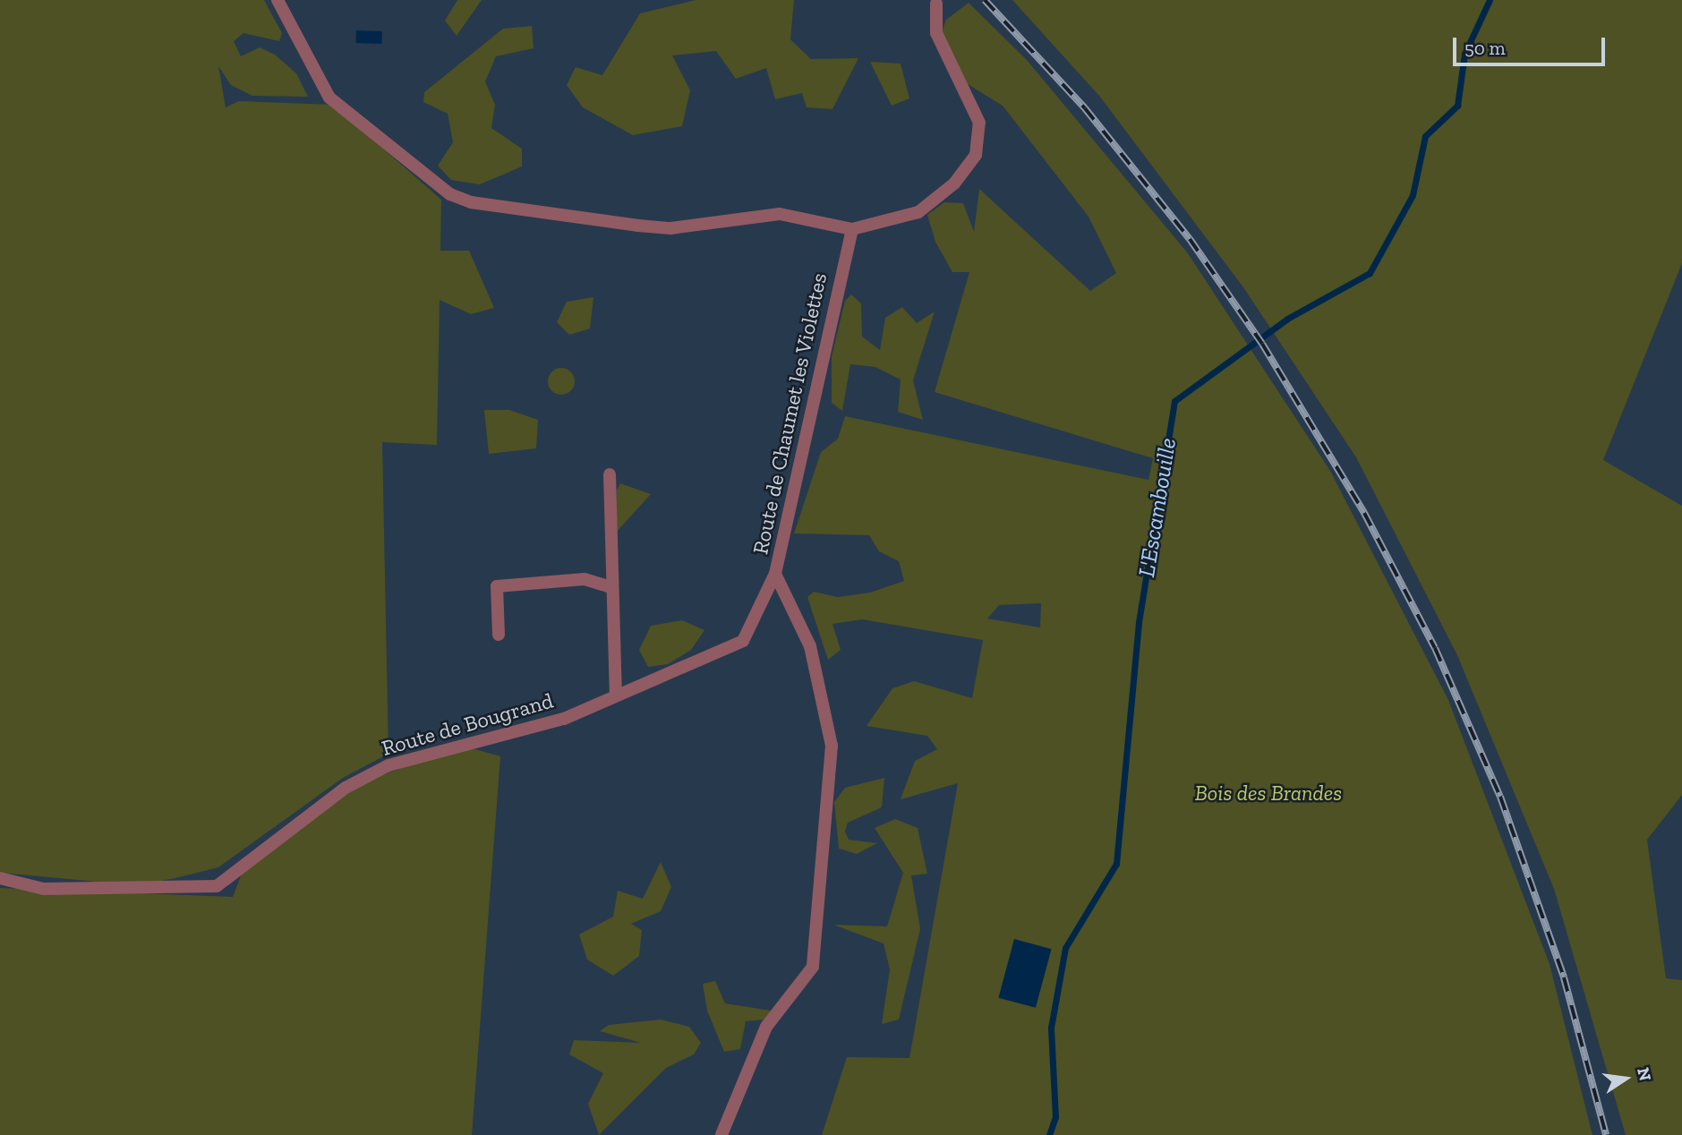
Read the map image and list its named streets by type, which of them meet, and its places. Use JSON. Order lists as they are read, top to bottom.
{
  "streets": {
    "street": ["Route de Chaumet les Violettes", "Route de Bougrand"]
  },
  "crossings": [
    ["Route de Chaumet les Violettes", "Route de Bougrand"]
  ],
  "water": ["L'Escambouille"],
  "parks": ["Bois des Brandes"],
  "scale_bar": "50 m",
  "north": "right"
}
